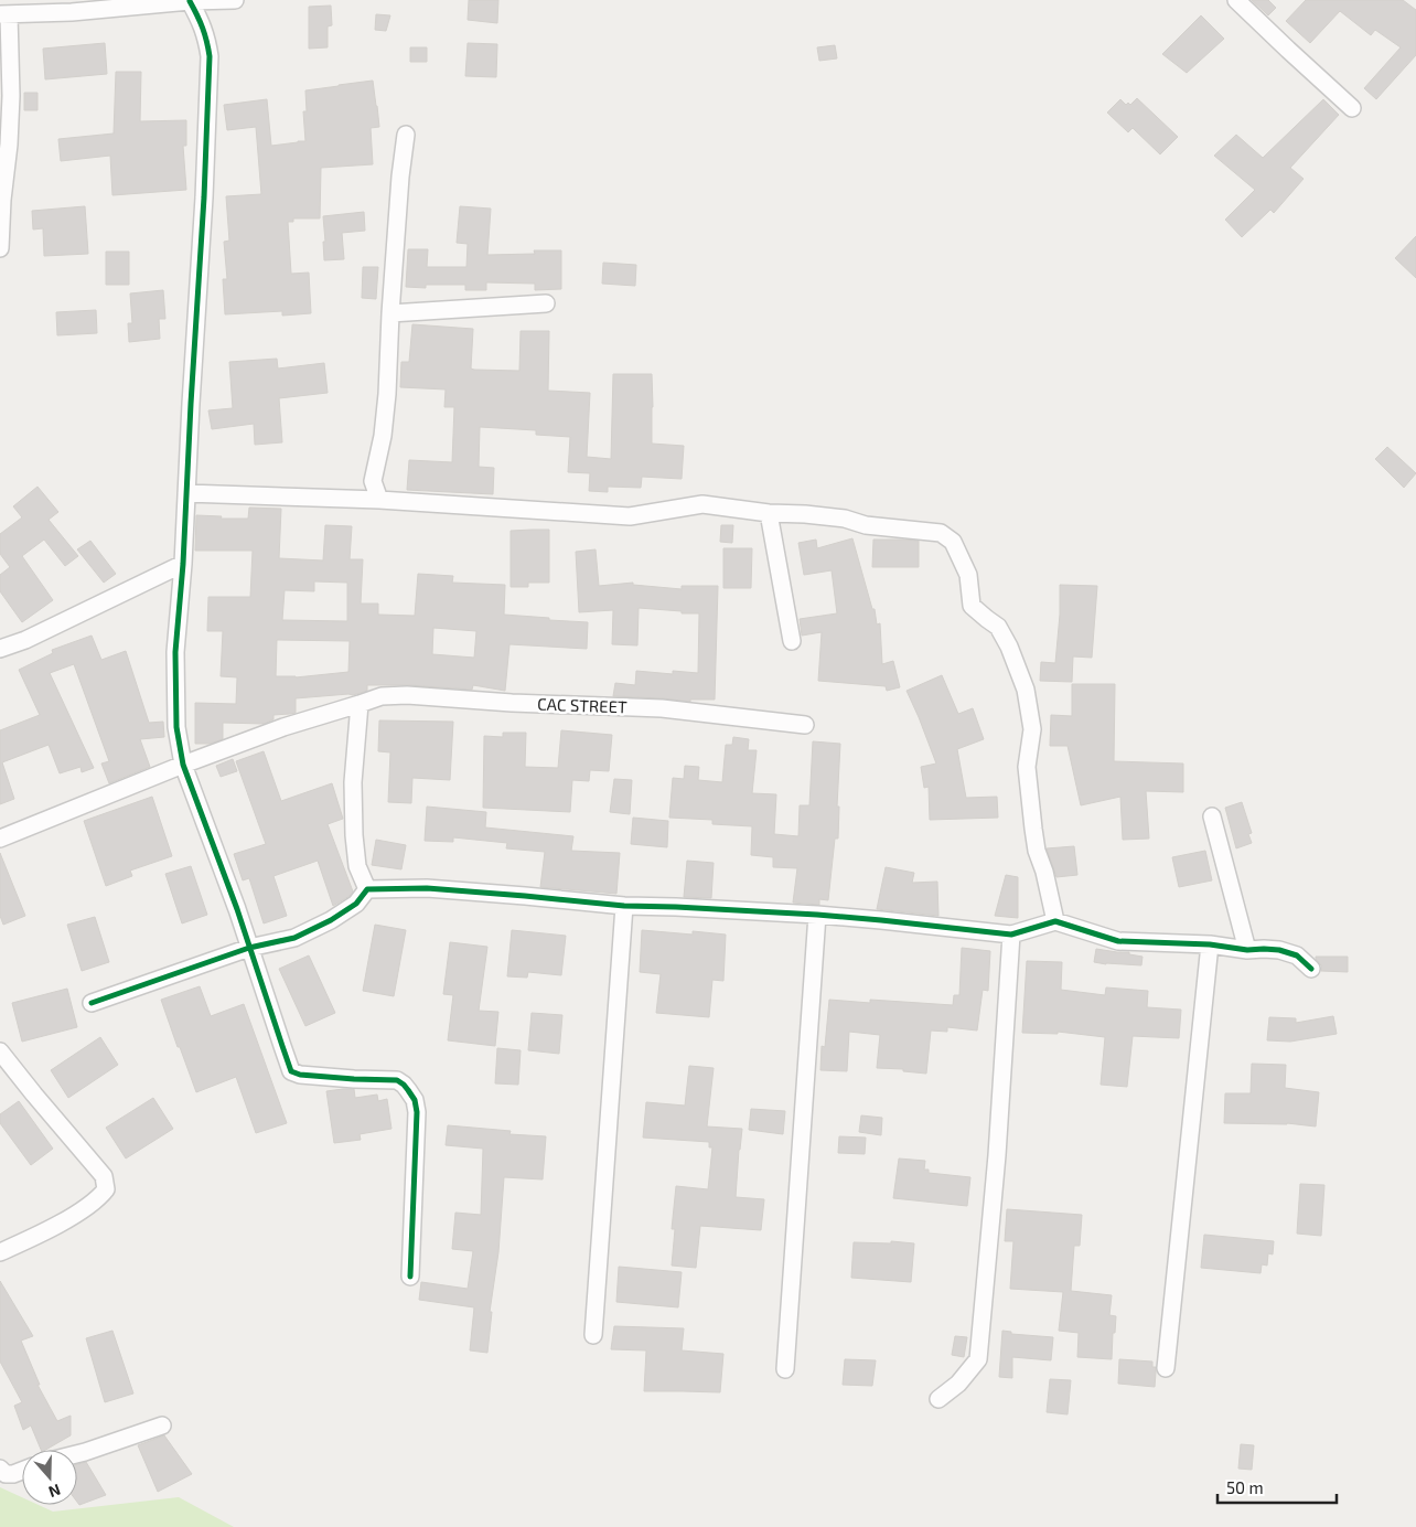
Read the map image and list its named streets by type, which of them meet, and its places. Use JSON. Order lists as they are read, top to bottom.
{
  "streets": {
    "street": ["CAC STREET"]
  },
  "scale_bar": "50 m",
  "north": "bottom"
}
